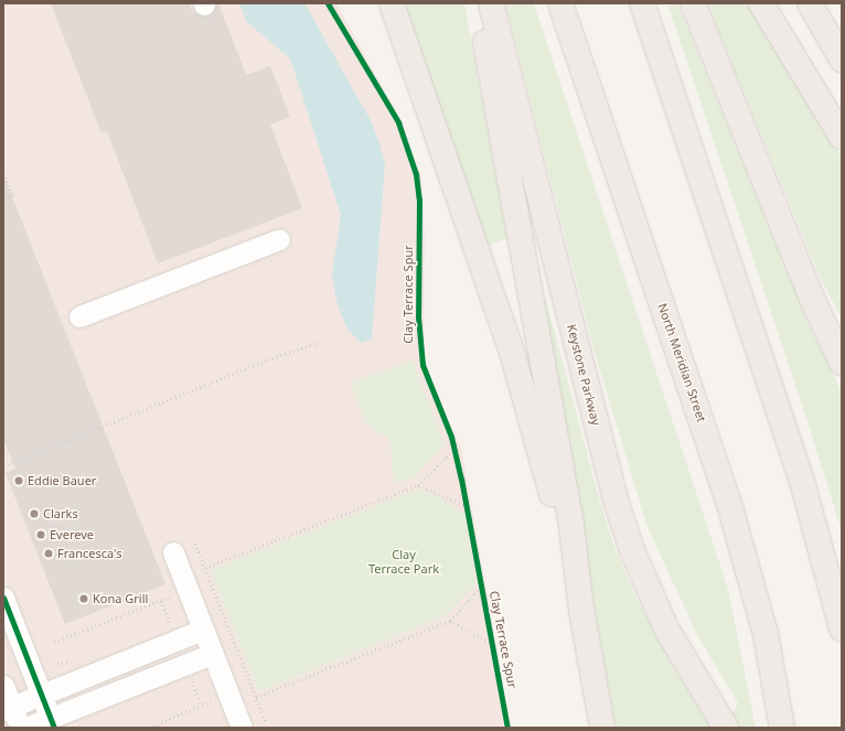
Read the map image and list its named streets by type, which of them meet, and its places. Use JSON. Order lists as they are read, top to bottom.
{
  "streets": {
    "highway": ["North Meridian Street", "Keystone Parkway"],
    "cycle path": ["Clay Terrace Spur"]
  },
  "parks": ["Clay Terrace Park"],
  "places": [
    "Eddie Bauer",
    "Clarks",
    "Evereve",
    "Francesca's",
    "Kona Grill"
  ]
}
